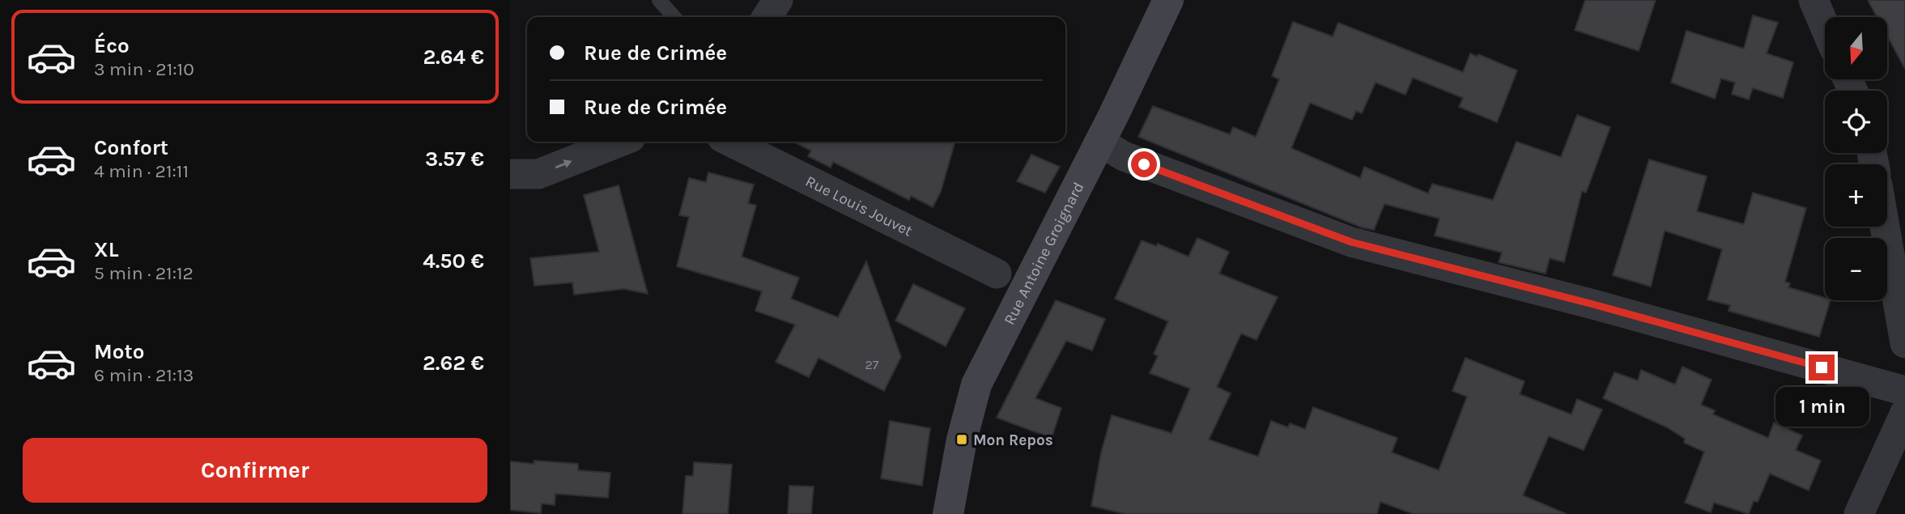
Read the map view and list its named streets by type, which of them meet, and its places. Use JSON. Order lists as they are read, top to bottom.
{
  "streets": {
    "main road": ["Rue Antoine Groignard"],
    "street": ["Rue Louis Jouvet"]
  },
  "places": {
    "transit": ["Mon Repos"]
  },
  "house_numbers": ["27"],
  "north": "bottom",
  "page": {
    "list": [
      {
        "name": "Éco",
        "note": "3 min · 21:10",
        "value": "2.64 €"
      },
      {
        "name": "Confort",
        "note": "4 min · 21:11",
        "value": "3.57 €"
      },
      {
        "name": "XL",
        "note": "5 min · 21:12",
        "value": "4.50 €"
      },
      {
        "name": "Moto",
        "note": "6 min · 21:13",
        "value": "2.62 €"
      }
    ],
    "map_buttons": ["+", "−"],
    "banner": ["Rue de Crimée", "Rue de Crimée"],
    "bubble": "1 min",
    "buttons": "Confirmer"
  }
}
